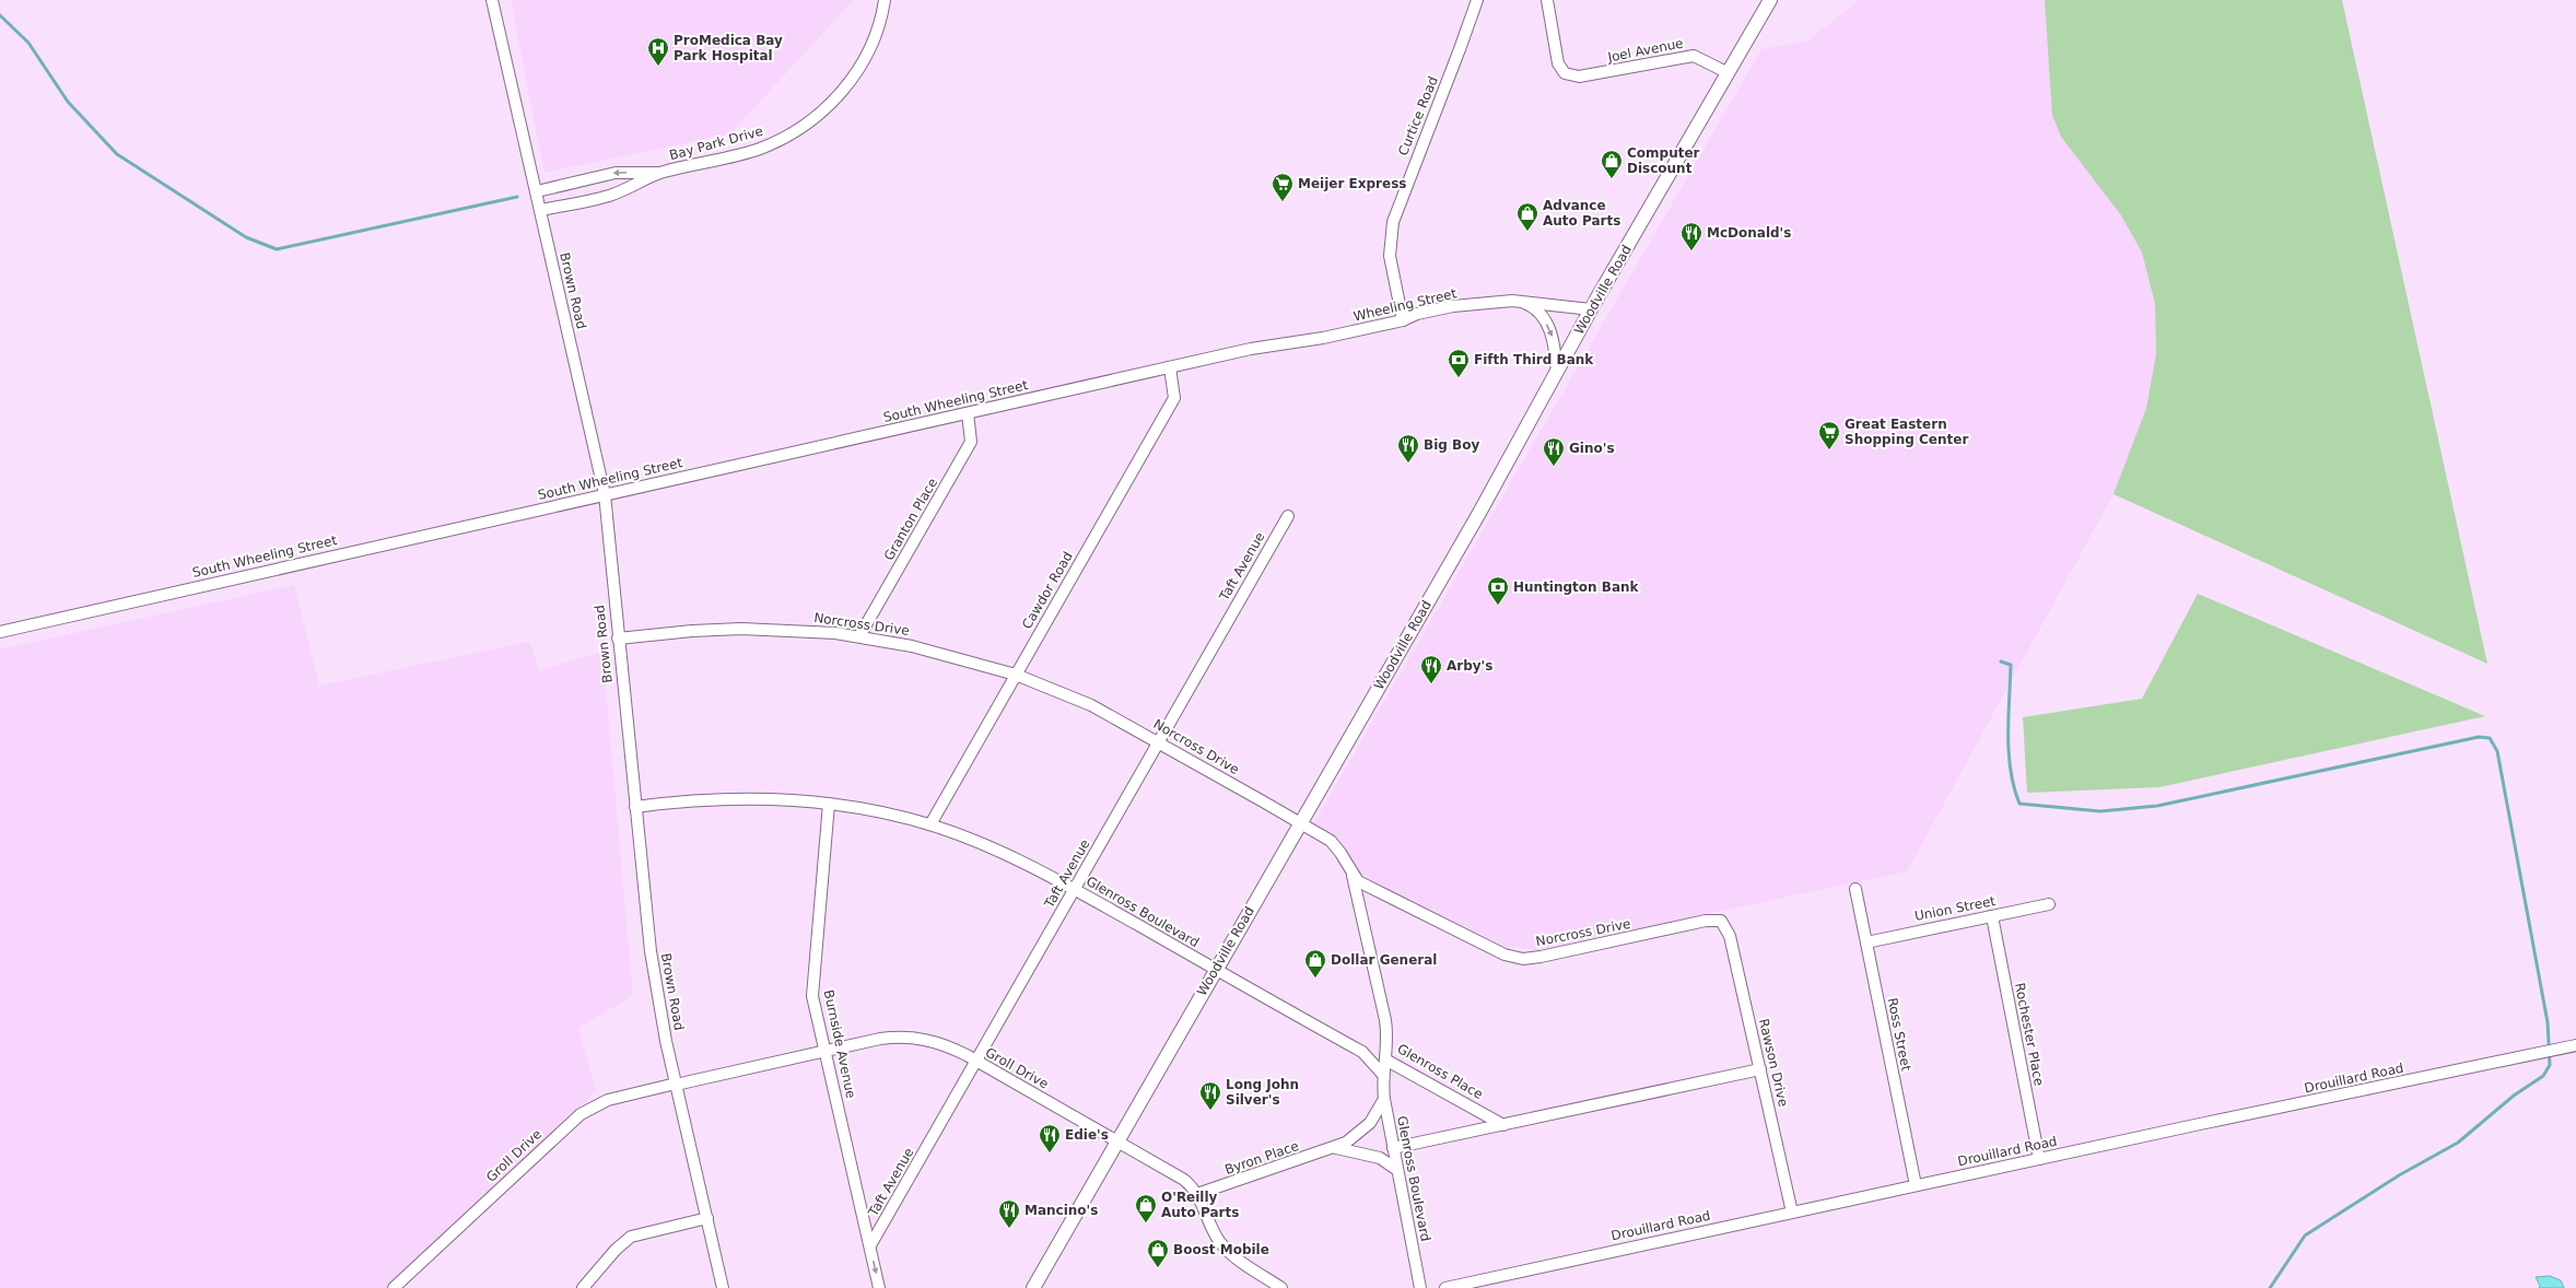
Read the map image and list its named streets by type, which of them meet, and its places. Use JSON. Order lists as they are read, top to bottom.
{
  "streets": {
    "main road": ["Woodville Road"],
    "street": [
      "Joel Avenue",
      "Curtice Road",
      "Bay Park Drive",
      "Brown Road",
      "Wheeling Street",
      "South Wheeling Street",
      "Granton Place",
      "Taft Avenue",
      "Cawdor Road",
      "Norcross Drive",
      "Union Street",
      "Glenross Boulevard",
      "Ross Street",
      "Rochester Place",
      "Burnside Avenue",
      "Rawson Drive",
      "Groll Drive",
      "Glenross Place",
      "Drouillard Road",
      "Byron Place"
    ]
  },
  "crossings": [
    ["Joel Avenue", "Woodville Road"],
    ["Curtice Road", "Wheeling Street"],
    ["Bay Park Drive", "Brown Road"],
    ["Woodville Road", "Wheeling Street"],
    ["Woodville Road", "Norcross Drive"],
    ["Woodville Road", "Glenross Boulevard"],
    ["Woodville Road", "Groll Drive"],
    ["Brown Road", "South Wheeling Street"],
    ["Brown Road", "Norcross Drive"],
    ["Brown Road", "Glenross Boulevard"],
    ["Brown Road", "Groll Drive"],
    ["Wheeling Street", "South Wheeling Street"],
    ["South Wheeling Street", "Granton Place"],
    ["South Wheeling Street", "Cawdor Road"],
    ["Granton Place", "Norcross Drive"],
    ["Taft Avenue", "Norcross Drive"],
    ["Taft Avenue", "Glenross Boulevard"],
    ["Taft Avenue", "Burnside Avenue"],
    ["Taft Avenue", "Groll Drive"],
    ["Cawdor Road", "Norcross Drive"],
    ["Cawdor Road", "Glenross Boulevard"],
    ["Norcross Drive", "Rawson Drive"],
    ["Norcross Drive", "Glenross Place"],
    ["Union Street", "Ross Street"],
    ["Union Street", "Rochester Place"],
    ["Glenross Boulevard", "Burnside Avenue"],
    ["Glenross Boulevard", "Glenross Place"],
    ["Glenross Boulevard", "Byron Place"],
    ["Ross Street", "Drouillard Road"],
    ["Rochester Place", "Drouillard Road"],
    ["Burnside Avenue", "Groll Drive"],
    ["Rawson Drive", "Drouillard Road"],
    ["Groll Drive", "Byron Place"]
  ],
  "places": {
    "hospital": ["ProMedica Bay Park Hospital"],
    "shop": [
      "Computer Discount",
      "Advance Auto Parts",
      "Dollar General",
      "O'Reilly Auto Parts",
      "Boost Mobile"
    ],
    "supermarket": ["Meijer Express", "Great Eastern Shopping Center"],
    "restaurant": [
      "McDonald's",
      "Big Boy",
      "Gino's",
      "Arby's",
      "Long John Silver's",
      "Edie's",
      "Mancino's"
    ],
    "bank": ["Fifth Third Bank", "Huntington Bank"]
  }
}
